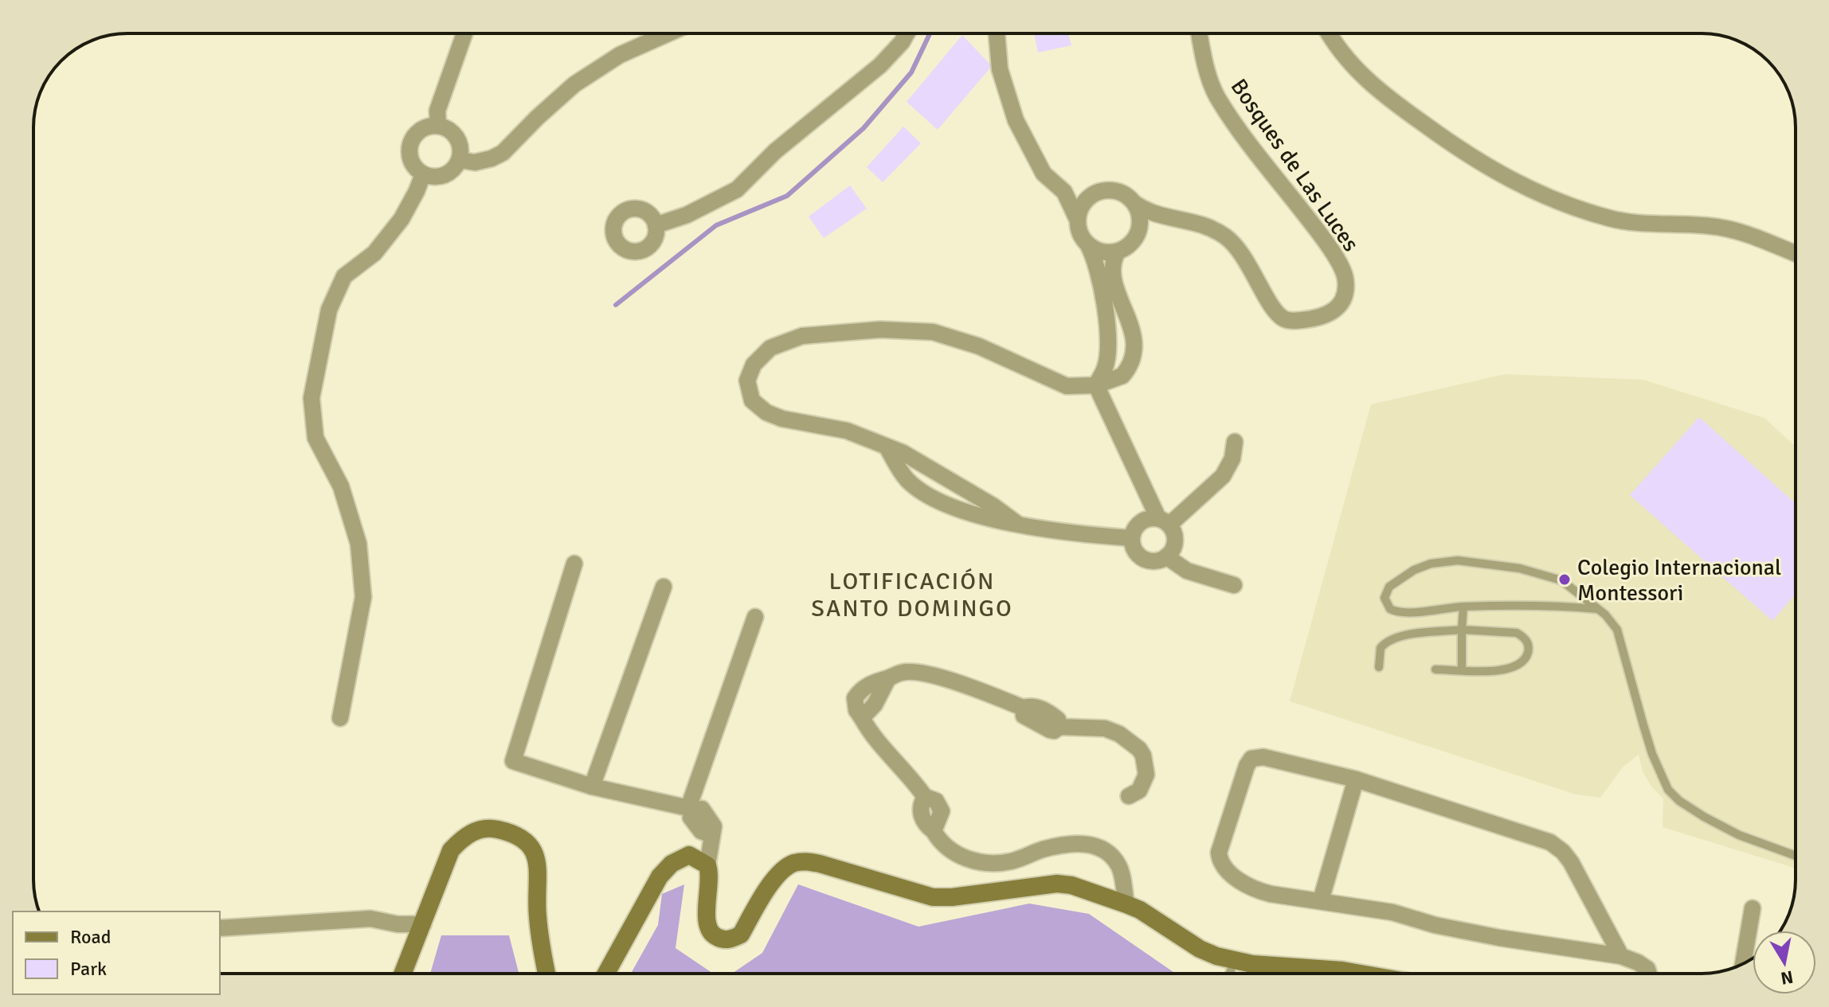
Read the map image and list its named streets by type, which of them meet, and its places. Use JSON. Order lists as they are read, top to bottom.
{
  "streets": {
    "street": ["Bosques de Las Luces"]
  },
  "districts": ["LOTIFICACIÓN SANTO DOMINGO"],
  "places": ["Colegio Internacional Montessori"],
  "legend": ["Road", "Park"],
  "north": "bottom"
}
